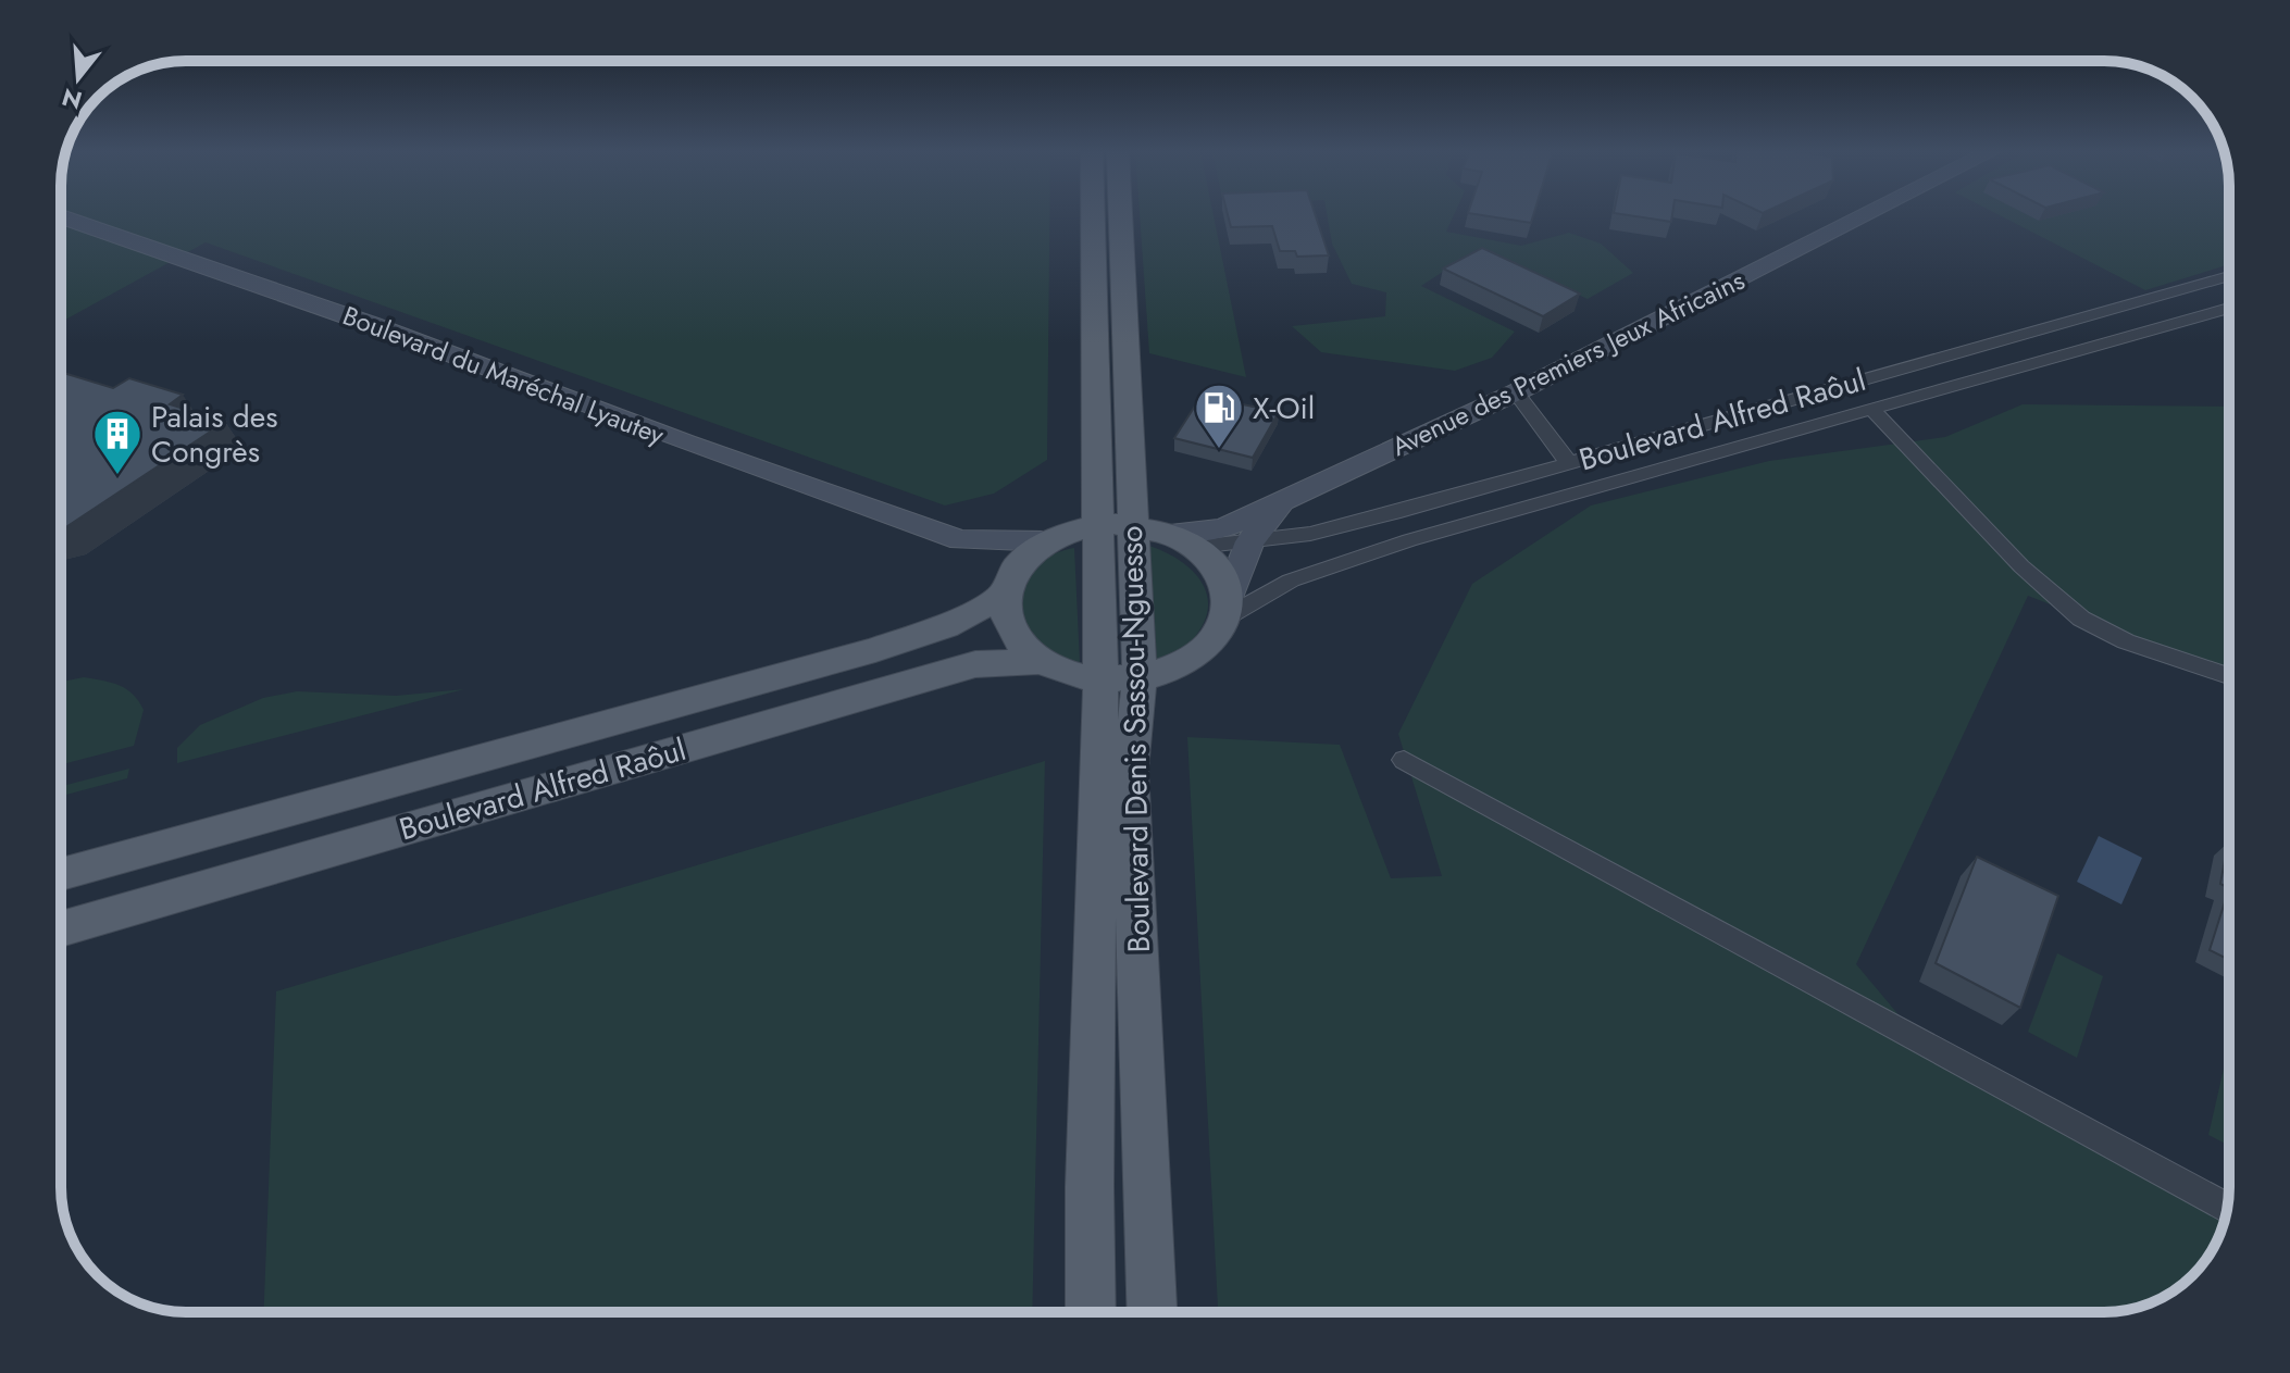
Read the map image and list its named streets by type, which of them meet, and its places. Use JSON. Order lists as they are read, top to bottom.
{
  "streets": {
    "main road": ["Boulevard Alfred Raôul", "Boulevard Denis Sassou-Nguesso"],
    "street": ["Avenue des Premiers Jeux Africains", "Boulevard du Maréchal Lyautey"]
  },
  "crossings": [
    ["Avenue des Premiers Jeux Africains", "Boulevard Alfred Raôul"],
    ["Boulevard du Maréchal Lyautey", "Boulevard Alfred Raôul"]
  ],
  "places": {
    "fuel station": ["X-Oil"],
    "building": ["Palais des Congrès"]
  },
  "north": "bottom"
}
